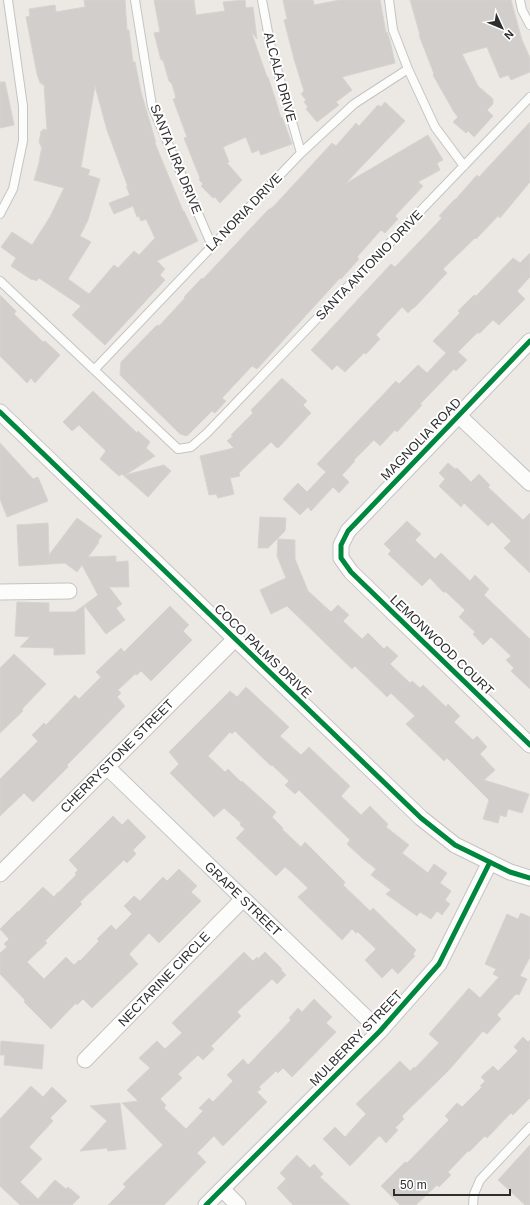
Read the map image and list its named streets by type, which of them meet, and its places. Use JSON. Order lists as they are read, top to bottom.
{
  "streets": {
    "street": [
      "MAGNOLIA ROAD",
      "LEMONWOOD COURT",
      "COCO PALMS DRIVE",
      "CHERRYSTONE STREET",
      "GRAPE STREET",
      "NECTARINE CIRCLE",
      "MULBERRY STREET"
    ],
    "lane": [
      "ALCALA DRIVE",
      "SANTA LIRA DRIVE",
      "LA NORIA DRIVE",
      "SANTA ANTONIO DRIVE"
    ]
  },
  "crossings": [
    ["ALCALA DRIVE", "LA NORIA DRIVE"],
    ["SANTA LIRA DRIVE", "LA NORIA DRIVE"],
    ["LA NORIA DRIVE", "SANTA ANTONIO DRIVE"],
    ["MAGNOLIA ROAD", "LEMONWOOD COURT"],
    ["COCO PALMS DRIVE", "CHERRYSTONE STREET"],
    ["COCO PALMS DRIVE", "MULBERRY STREET"],
    ["CHERRYSTONE STREET", "GRAPE STREET"],
    ["GRAPE STREET", "NECTARINE CIRCLE"],
    ["GRAPE STREET", "MULBERRY STREET"]
  ],
  "scale_bar": "50 m",
  "north": "bottom right"
}
